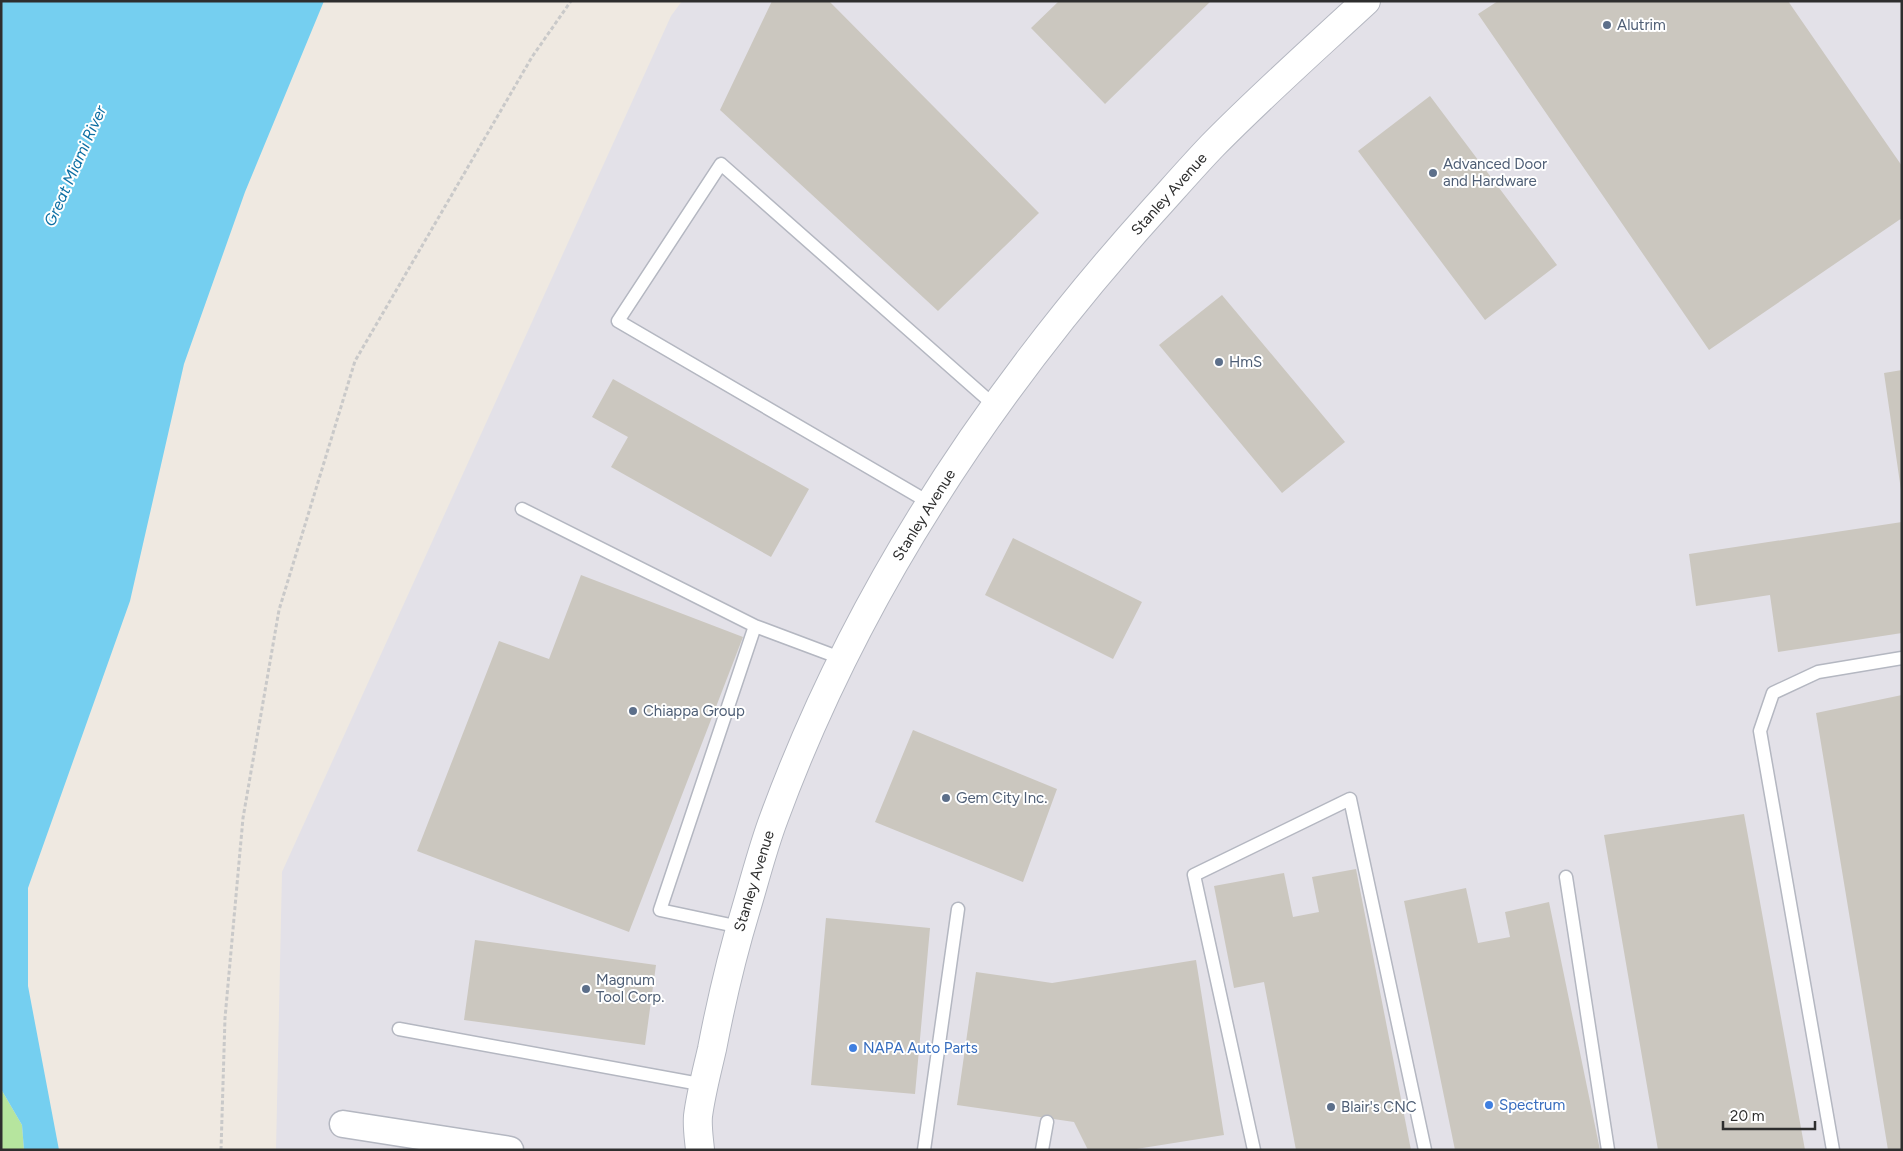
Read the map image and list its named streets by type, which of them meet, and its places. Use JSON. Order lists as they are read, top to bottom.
{
  "streets": {
    "street": ["Stanley Avenue"]
  },
  "water": ["Great Miami River"],
  "places": [
    "Alutrim",
    "Advanced Door and Hardware",
    "HmS",
    "Chiappa Group",
    "Gem City Inc.",
    "Magnum Tool Corp.",
    "NAPA Auto Parts",
    "Spectrum",
    "Blair's CNC"
  ],
  "scale_bar": "20 m"
}
